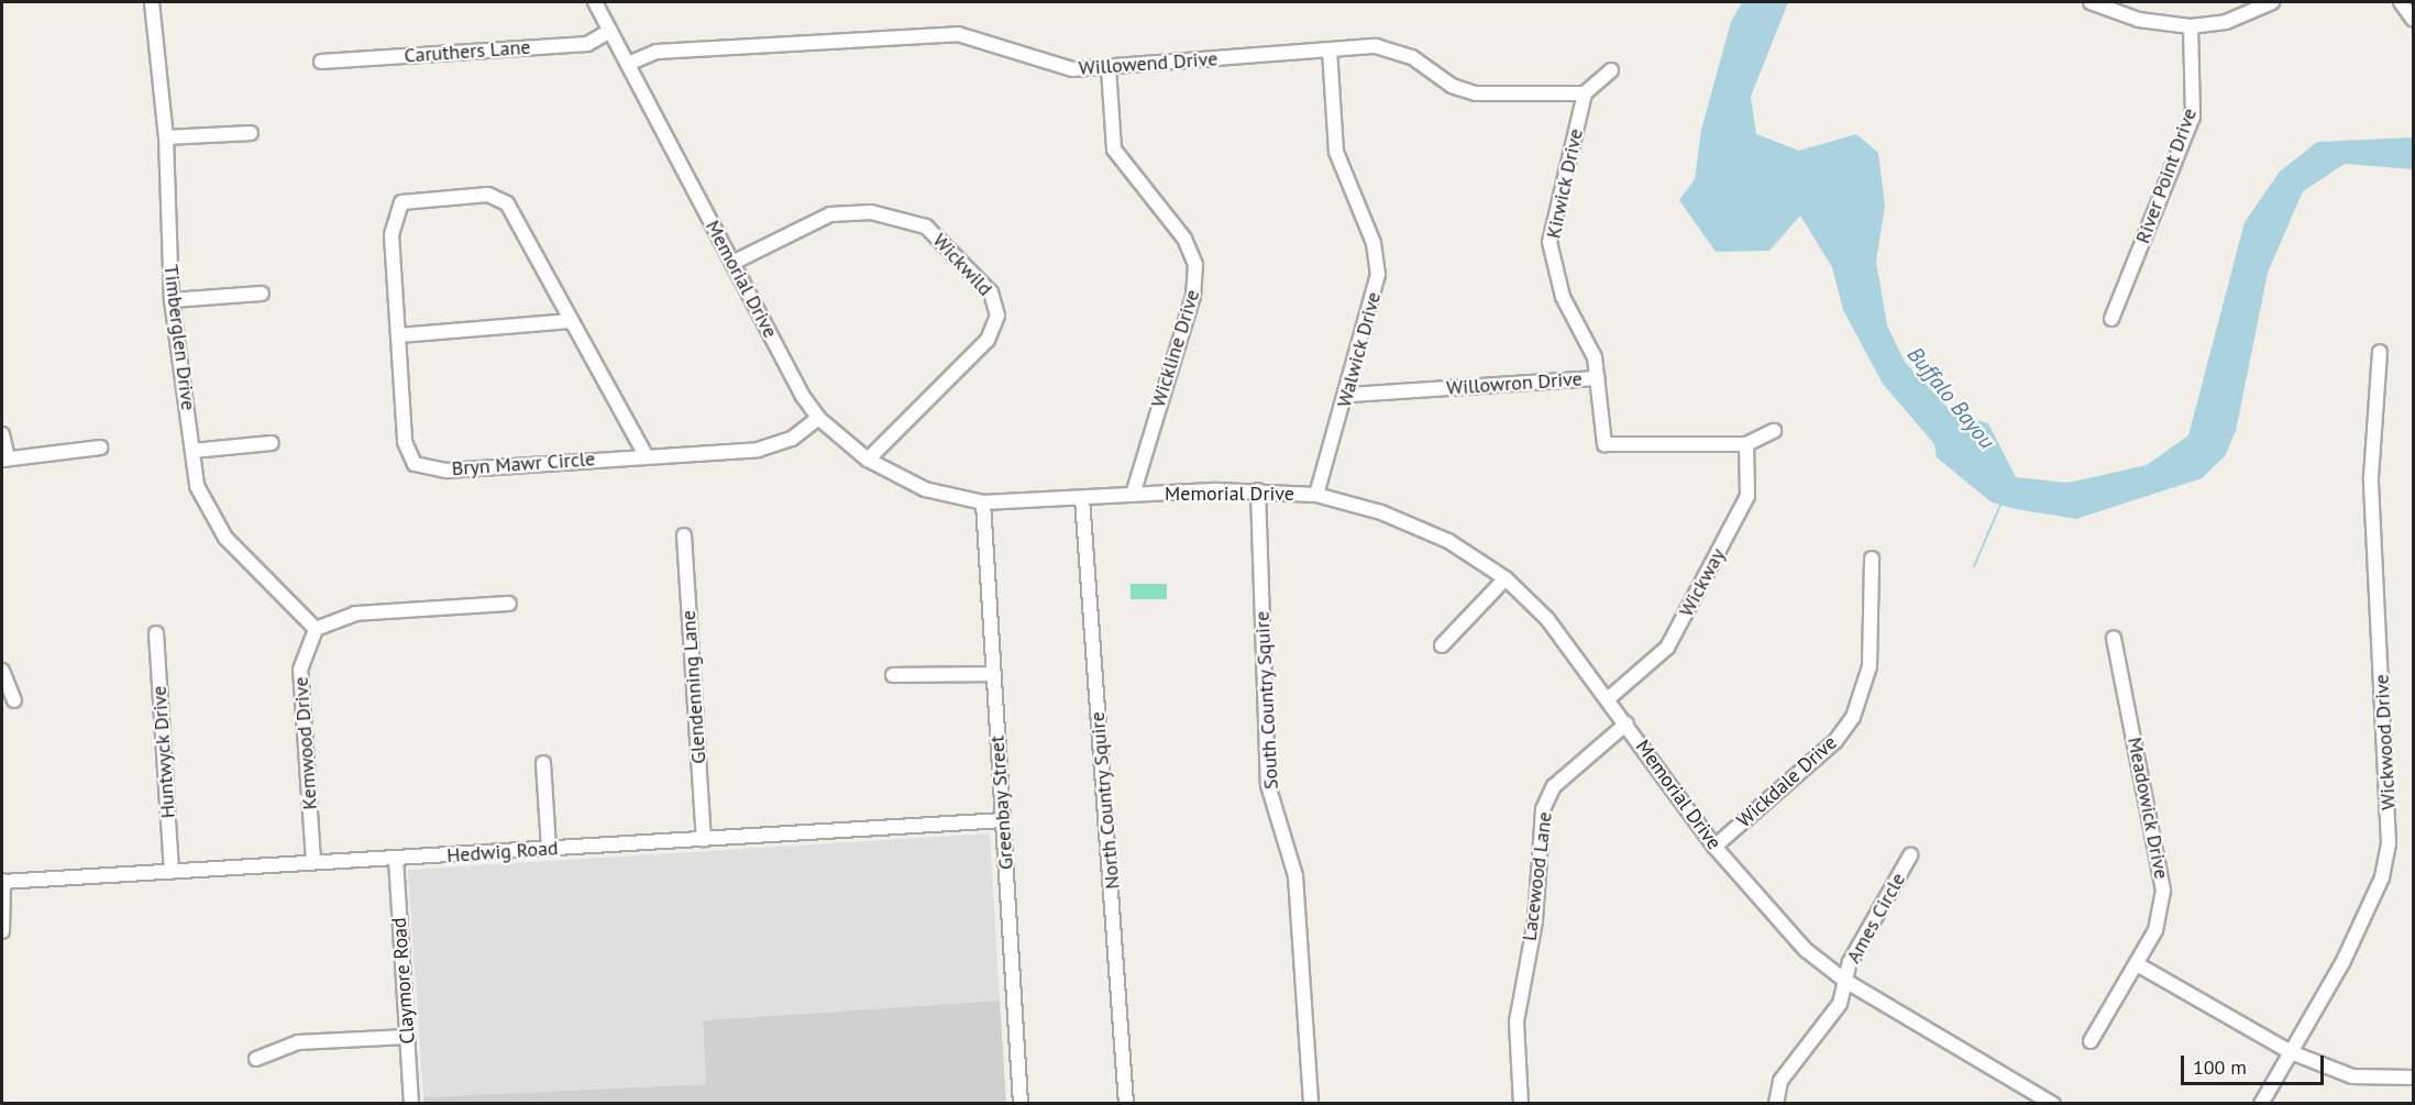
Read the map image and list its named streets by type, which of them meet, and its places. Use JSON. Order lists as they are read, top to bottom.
{
  "streets": {
    "street": [
      "Caruthers Lane",
      "Willowend Drive",
      "River Point Drive",
      "Kirwick Drive",
      "Wickwild",
      "Memorial Drive",
      "Timberglen Drive",
      "Wickline Drive",
      "Walwick Drive",
      "Willowron Drive",
      "Bryn Mawr Circle",
      "Wickway",
      "Glendenning Lane",
      "South Country Squire",
      "Wickwood Drive",
      "Kemwood Drive",
      "Huntwyck Drive",
      "Wickdale Drive",
      "North Country Squire",
      "Greenbay Street",
      "Meadowick Drive",
      "Hedwig Road",
      "Lacewood Lane",
      "Ames Circle",
      "Claymore Road"
    ]
  },
  "crossings": [
    ["Caruthers Lane", "Memorial Drive"],
    ["Willowend Drive", "Kirwick Drive"],
    ["Willowend Drive", "Memorial Drive"],
    ["Willowend Drive", "Wickline Drive"],
    ["Willowend Drive", "Walwick Drive"],
    ["Kirwick Drive", "Willowron Drive"],
    ["Wickwild", "Memorial Drive"],
    ["Memorial Drive", "Wickline Drive"],
    ["Memorial Drive", "Walwick Drive"],
    ["Memorial Drive", "Bryn Mawr Circle"],
    ["Memorial Drive", "Wickway"],
    ["Memorial Drive", "South Country Squire"],
    ["Memorial Drive", "Wickdale Drive"],
    ["Memorial Drive", "North Country Squire"],
    ["Memorial Drive", "Greenbay Street"],
    ["Memorial Drive", "Lacewood Lane"],
    ["Memorial Drive", "Ames Circle"],
    ["Timberglen Drive", "Kemwood Drive"],
    ["Walwick Drive", "Willowron Drive"],
    ["Willowron Drive", "Wickway"],
    ["Glendenning Lane", "Hedwig Road"],
    ["Kemwood Drive", "Hedwig Road"],
    ["Huntwyck Drive", "Hedwig Road"],
    ["Greenbay Street", "Hedwig Road"],
    ["Hedwig Road", "Claymore Road"]
  ],
  "water": ["Buffalo Bayou"],
  "scale_bar": "100 m"
}
